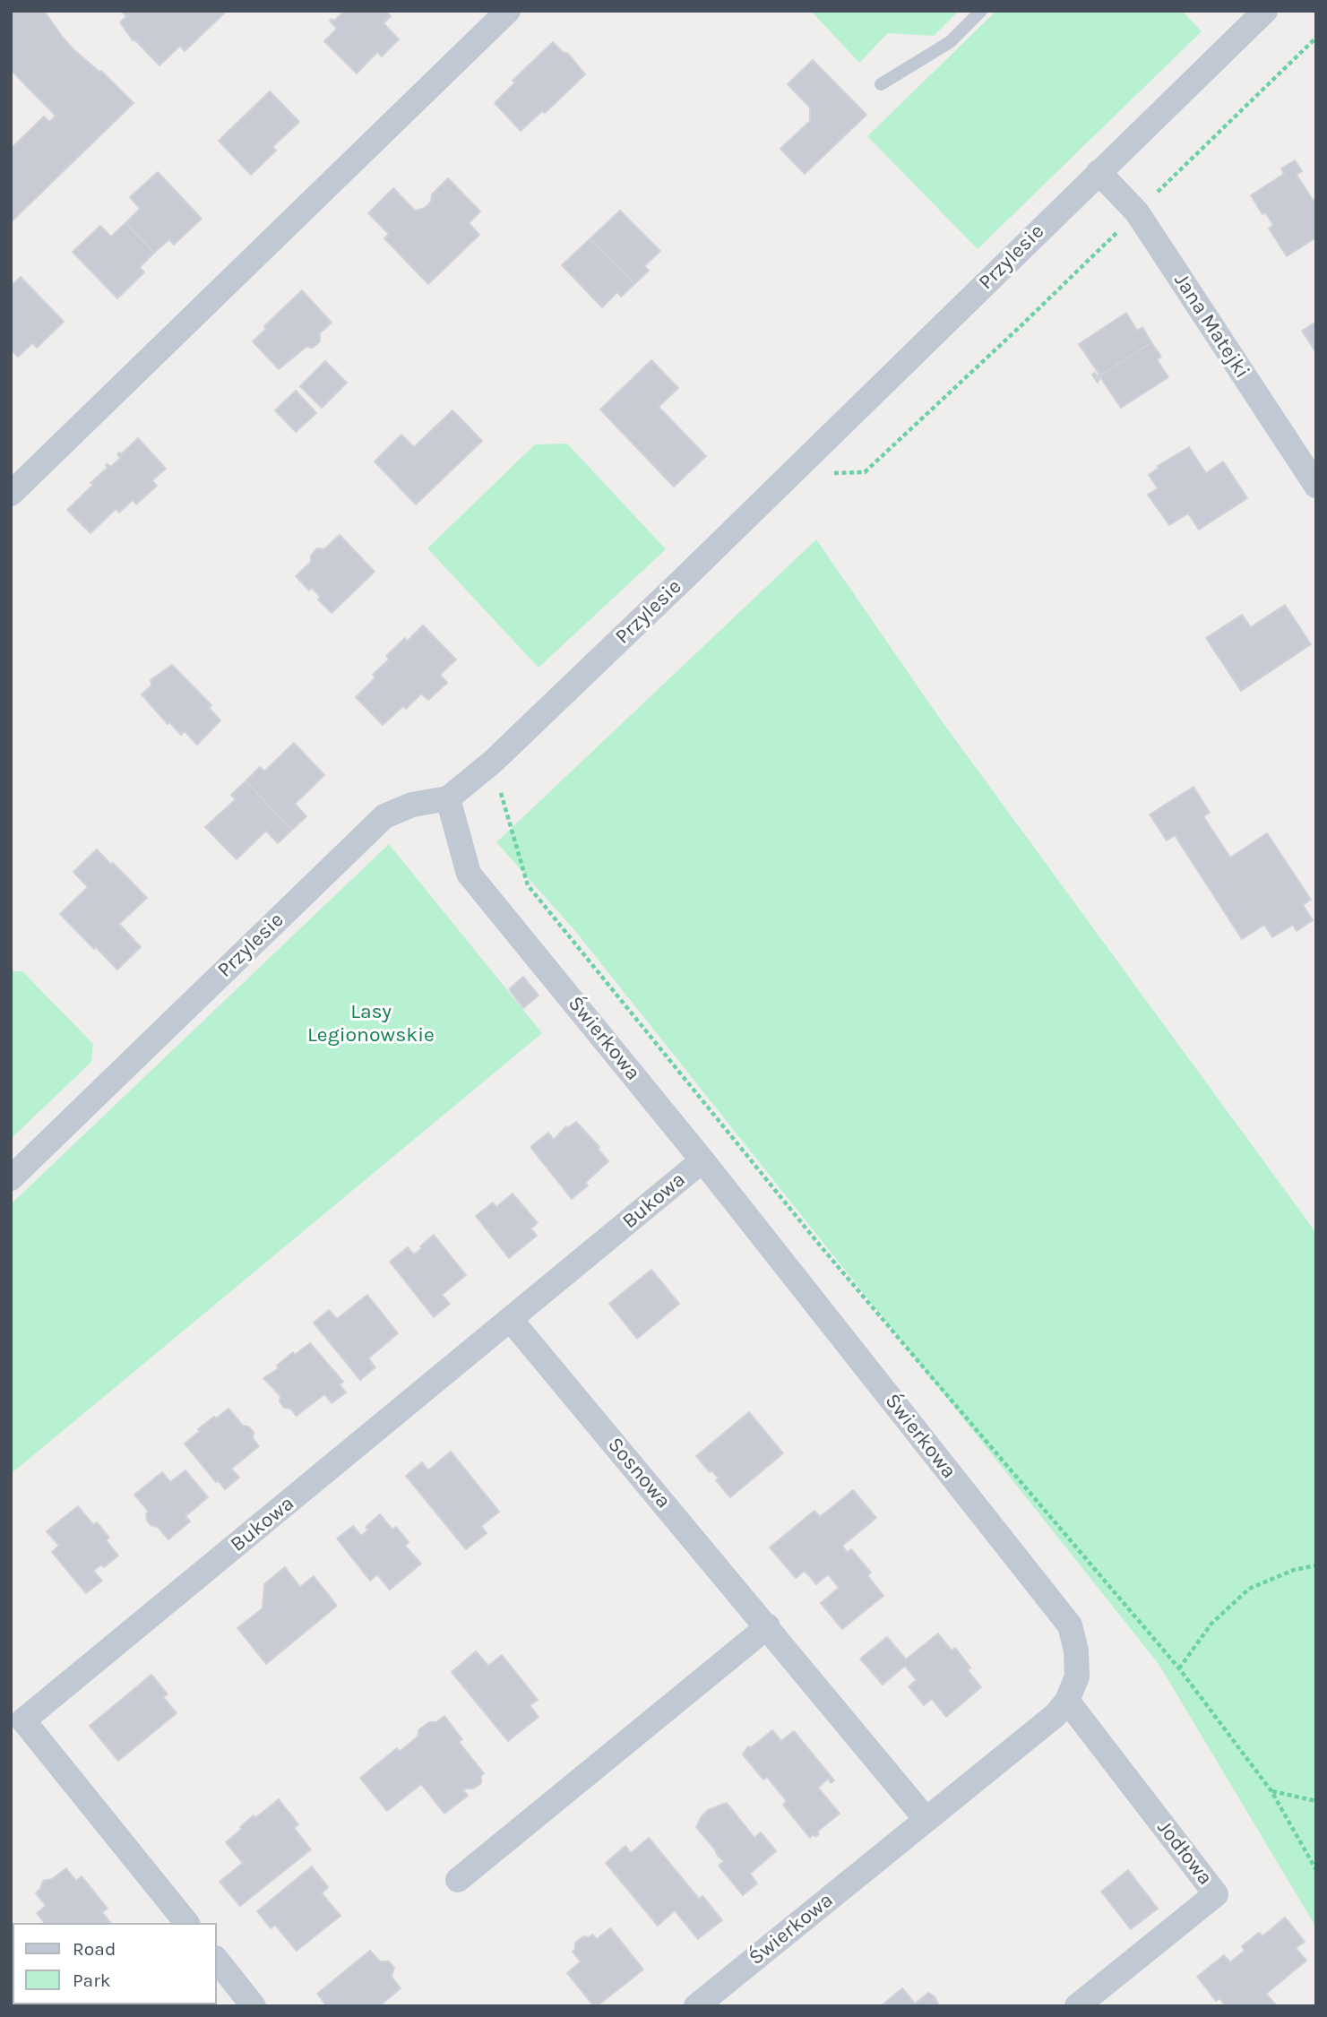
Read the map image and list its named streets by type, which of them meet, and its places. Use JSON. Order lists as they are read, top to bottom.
{
  "streets": {
    "street": [
      "Przylesie",
      "Jana Matejki",
      "Świerkowa",
      "Bukowa",
      "Sosnowa",
      "Jodłowa"
    ]
  },
  "crossings": [
    ["Przylesie", "Jana Matejki"],
    ["Przylesie", "Świerkowa"],
    ["Świerkowa", "Bukowa"],
    ["Świerkowa", "Sosnowa"],
    ["Świerkowa", "Jodłowa"],
    ["Bukowa", "Sosnowa"]
  ],
  "parks": ["Lasy Legionowskie"],
  "legend": ["Road", "Park"]
}
